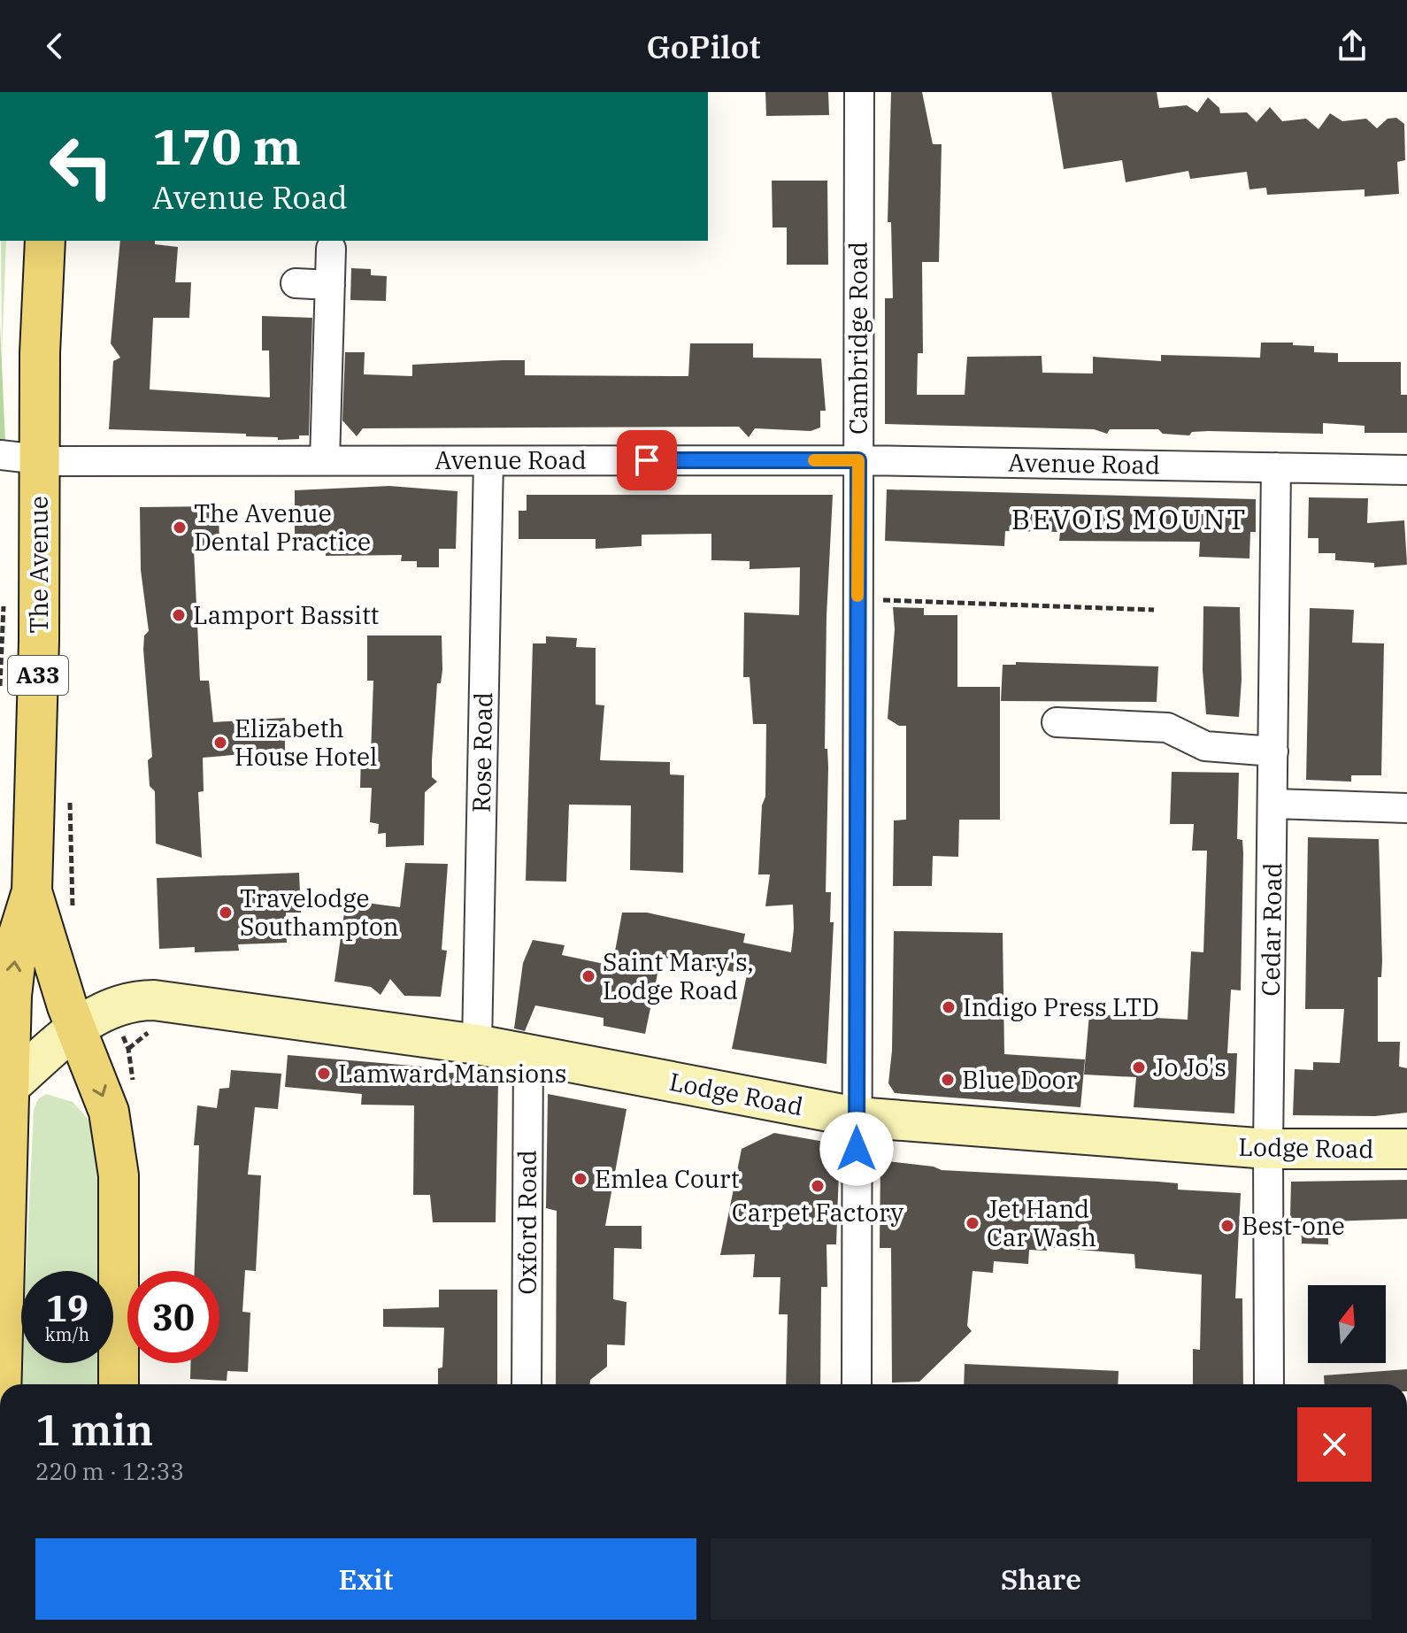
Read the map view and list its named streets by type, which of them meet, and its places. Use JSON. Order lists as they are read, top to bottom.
{
  "streets": {
    "main road": ["The Avenue", "A33"],
    "street": [
      "Cambridge Road",
      "Avenue Road",
      "Rose Road",
      "Cedar Road",
      "Lodge Road",
      "Oxford Road"
    ]
  },
  "crossings": [
    ["Cambridge Road", "Avenue Road"],
    ["Cambridge Road", "Lodge Road"],
    ["Avenue Road", "The Avenue"],
    ["Avenue Road", "Rose Road"],
    ["Avenue Road", "Cedar Road"],
    ["The Avenue", "Lodge Road"],
    ["Rose Road", "Lodge Road"],
    ["Cedar Road", "Lodge Road"],
    ["Lodge Road", "Oxford Road"]
  ],
  "districts": ["BEVOIS MOUNT"],
  "places": [
    "The Avenue Dental Practice",
    "Lamport Bassitt",
    "Elizabeth House Hotel",
    "Travelodge Southampton",
    "Saint Mary's, Lodge Road",
    "Indigo Press LTD",
    "Jo Jo's",
    "Lamward Mansions",
    "Blue Door",
    "Emlea Court",
    "Carpet Factory",
    "Jet Hand Car Wash",
    "Best-one"
  ],
  "north": "top",
  "page": {
    "header": "GoPilot",
    "turn": ["170 m", "Avenue Road"],
    "speed": "19 km/h",
    "limit": "30",
    "heading": ["1 min", "220 m · 12:33"],
    "buttons": ["Exit", "Share"]
  }
}
